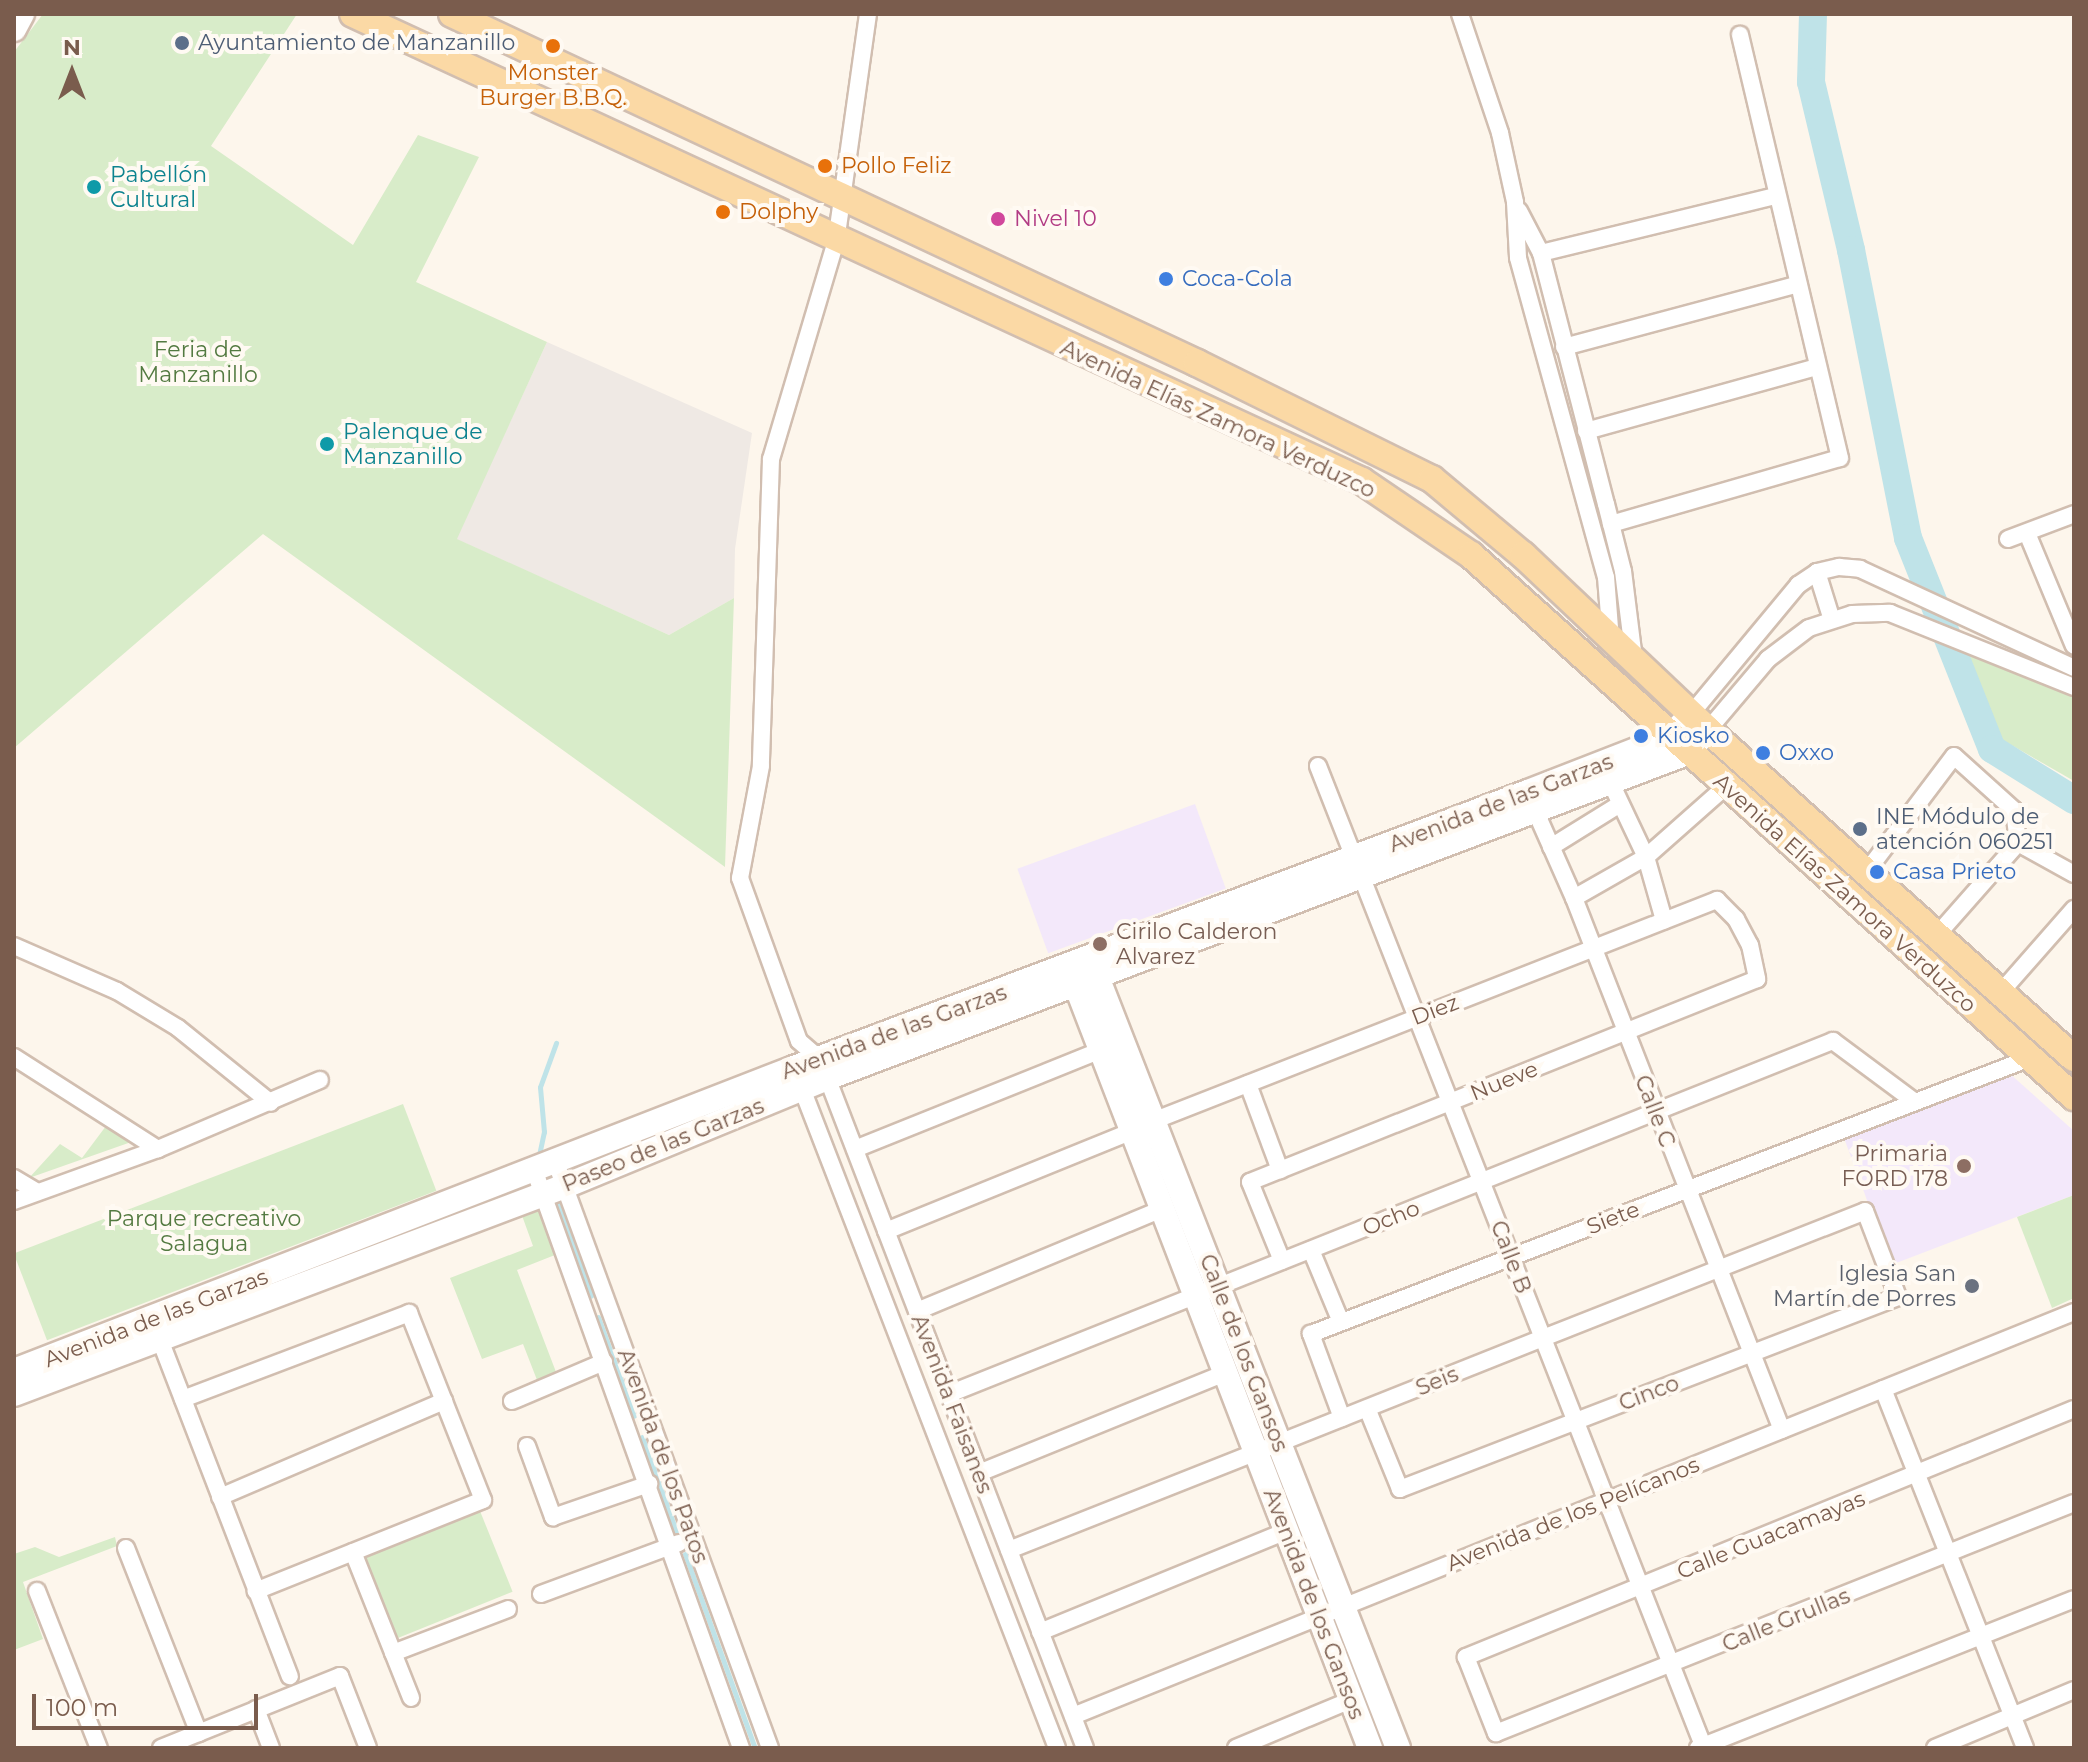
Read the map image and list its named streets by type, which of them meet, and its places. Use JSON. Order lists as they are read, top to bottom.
{
  "streets": {
    "main road": [
      "Avenida Elías Zamora Verduzco",
      "Avenida de las Garzas",
      "Calle de los Gansos",
      "Avenida de los Gansos"
    ],
    "street": [
      "Diez",
      "Nueve",
      "Calle C",
      "Ocho",
      "Siete",
      "Calle B",
      "Seis",
      "Cinco",
      "Avenida Faisanes",
      "Avenida de los Patos",
      "Avenida de los Pelícanos",
      "Calle Guacamayas",
      "Calle Grullas"
    ]
  },
  "crossings": [
    ["Avenida Elías Zamora Verduzco", "Avenida de las Garzas"],
    ["Avenida Elías Zamora Verduzco", "Siete"],
    ["Avenida de las Garzas", "Calle C"],
    ["Avenida de las Garzas", "Calle B"],
    ["Avenida de las Garzas", "Calle de los Gansos"],
    ["Avenida de las Garzas", "Avenida Faisanes"],
    ["Avenida de las Garzas", "Avenida de los Patos"],
    ["Avenida de las Garzas", "Avenida de los Gansos"],
    ["Diez", "Nueve"],
    ["Diez", "Calle C"],
    ["Diez", "Calle B"],
    ["Diez", "Calle de los Gansos"],
    ["Diez", "Avenida Faisanes"],
    ["Diez", "Avenida de los Gansos"],
    ["Nueve", "Calle C"],
    ["Nueve", "Ocho"],
    ["Nueve", "Calle B"],
    ["Calle C", "Ocho"],
    ["Calle C", "Siete"],
    ["Calle C", "Seis"],
    ["Calle C", "Cinco"],
    ["Calle C", "Avenida de los Pelícanos"],
    ["Ocho", "Siete"],
    ["Ocho", "Calle B"],
    ["Ocho", "Calle de los Gansos"],
    ["Ocho", "Avenida Faisanes"],
    ["Ocho", "Avenida de los Gansos"],
    ["Siete", "Calle B"],
    ["Siete", "Seis"],
    ["Calle B", "Seis"],
    ["Calle B", "Cinco"],
    ["Calle B", "Avenida de los Pelícanos"],
    ["Calle B", "Calle Guacamayas"],
    ["Calle B", "Calle Grullas"],
    ["Calle de los Gansos", "Seis"],
    ["Calle de los Gansos", "Avenida de los Pelícanos"],
    ["Calle de los Gansos", "Avenida de los Gansos"],
    ["Seis", "Cinco"],
    ["Seis", "Avenida Faisanes"],
    ["Seis", "Avenida de los Gansos"],
    ["Avenida Faisanes", "Avenida de los Pelícanos"],
    ["Avenida de los Pelícanos", "Avenida de los Gansos"],
    ["Calle Guacamayas", "Calle Grullas"]
  ],
  "parks": ["Feria de Manzanillo", "Parque recreativo Salagua"],
  "places": [
    "Ayuntamiento de Manzanillo",
    "Monster Burger B.B.Q.",
    "Pollo Feliz",
    "Pabellón Cultural",
    "Dolphy",
    "Nivel 10",
    "Coca-Cola",
    "Palenque de Manzanillo",
    "Kiosko",
    "Oxxo",
    "INE Módulo de atención 060251",
    "Casa Prieto",
    "Cirilo Calderon Alvarez",
    "Primaria FORD 178",
    "Iglesia San Martín de Porres"
  ],
  "scale_bar": "100 m",
  "north": "top"
}
